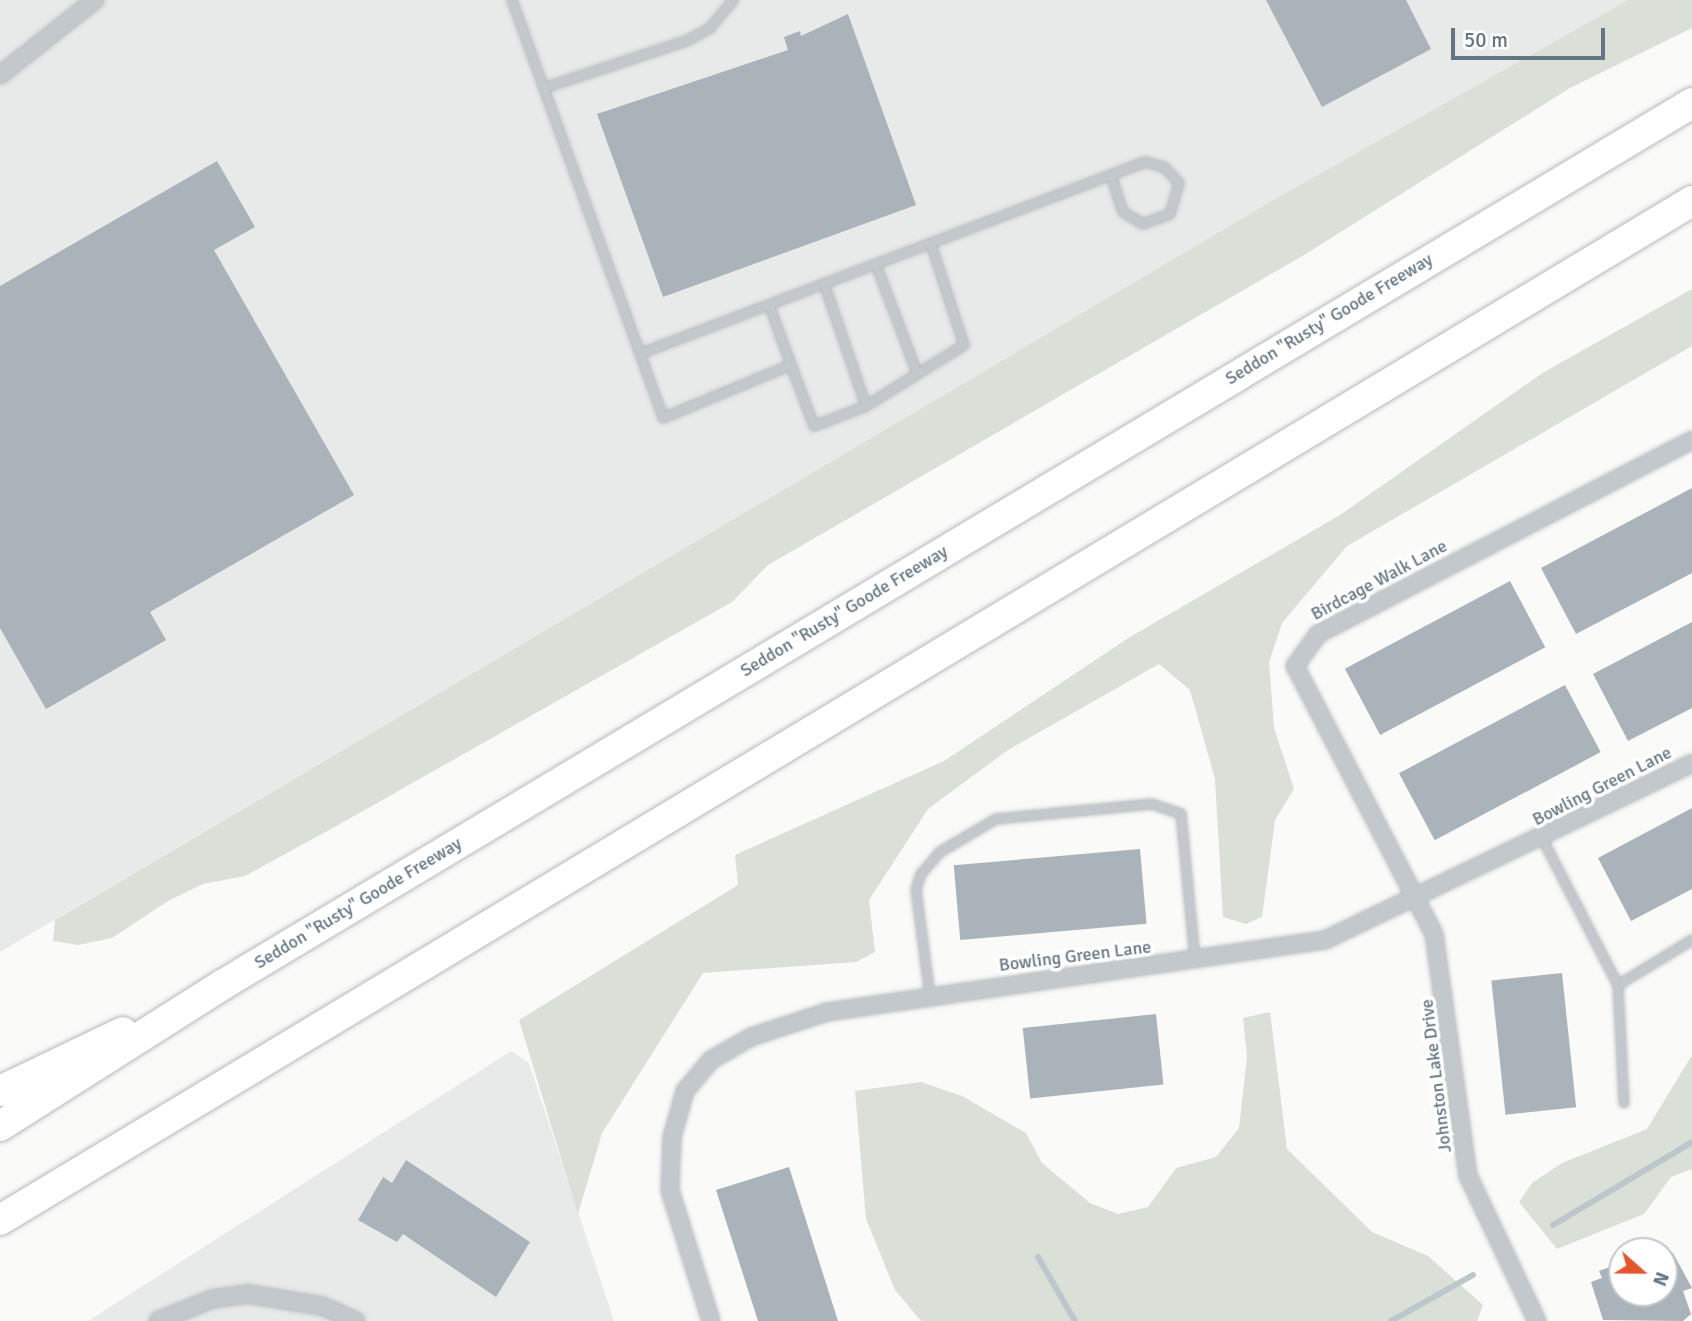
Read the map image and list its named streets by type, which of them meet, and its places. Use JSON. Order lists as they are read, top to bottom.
{
  "streets": {
    "highway": ["Seddon \"Rusty\" Goode Freeway"],
    "street": ["Birdcage Walk Lane", "Bowling Green Lane", "Johnston Lake Drive"]
  },
  "crossings": [
    ["Birdcage Walk Lane", "Bowling Green Lane"],
    ["Birdcage Walk Lane", "Johnston Lake Drive"],
    ["Bowling Green Lane", "Johnston Lake Drive"]
  ],
  "scale_bar": "50 m",
  "north": "right"
}
